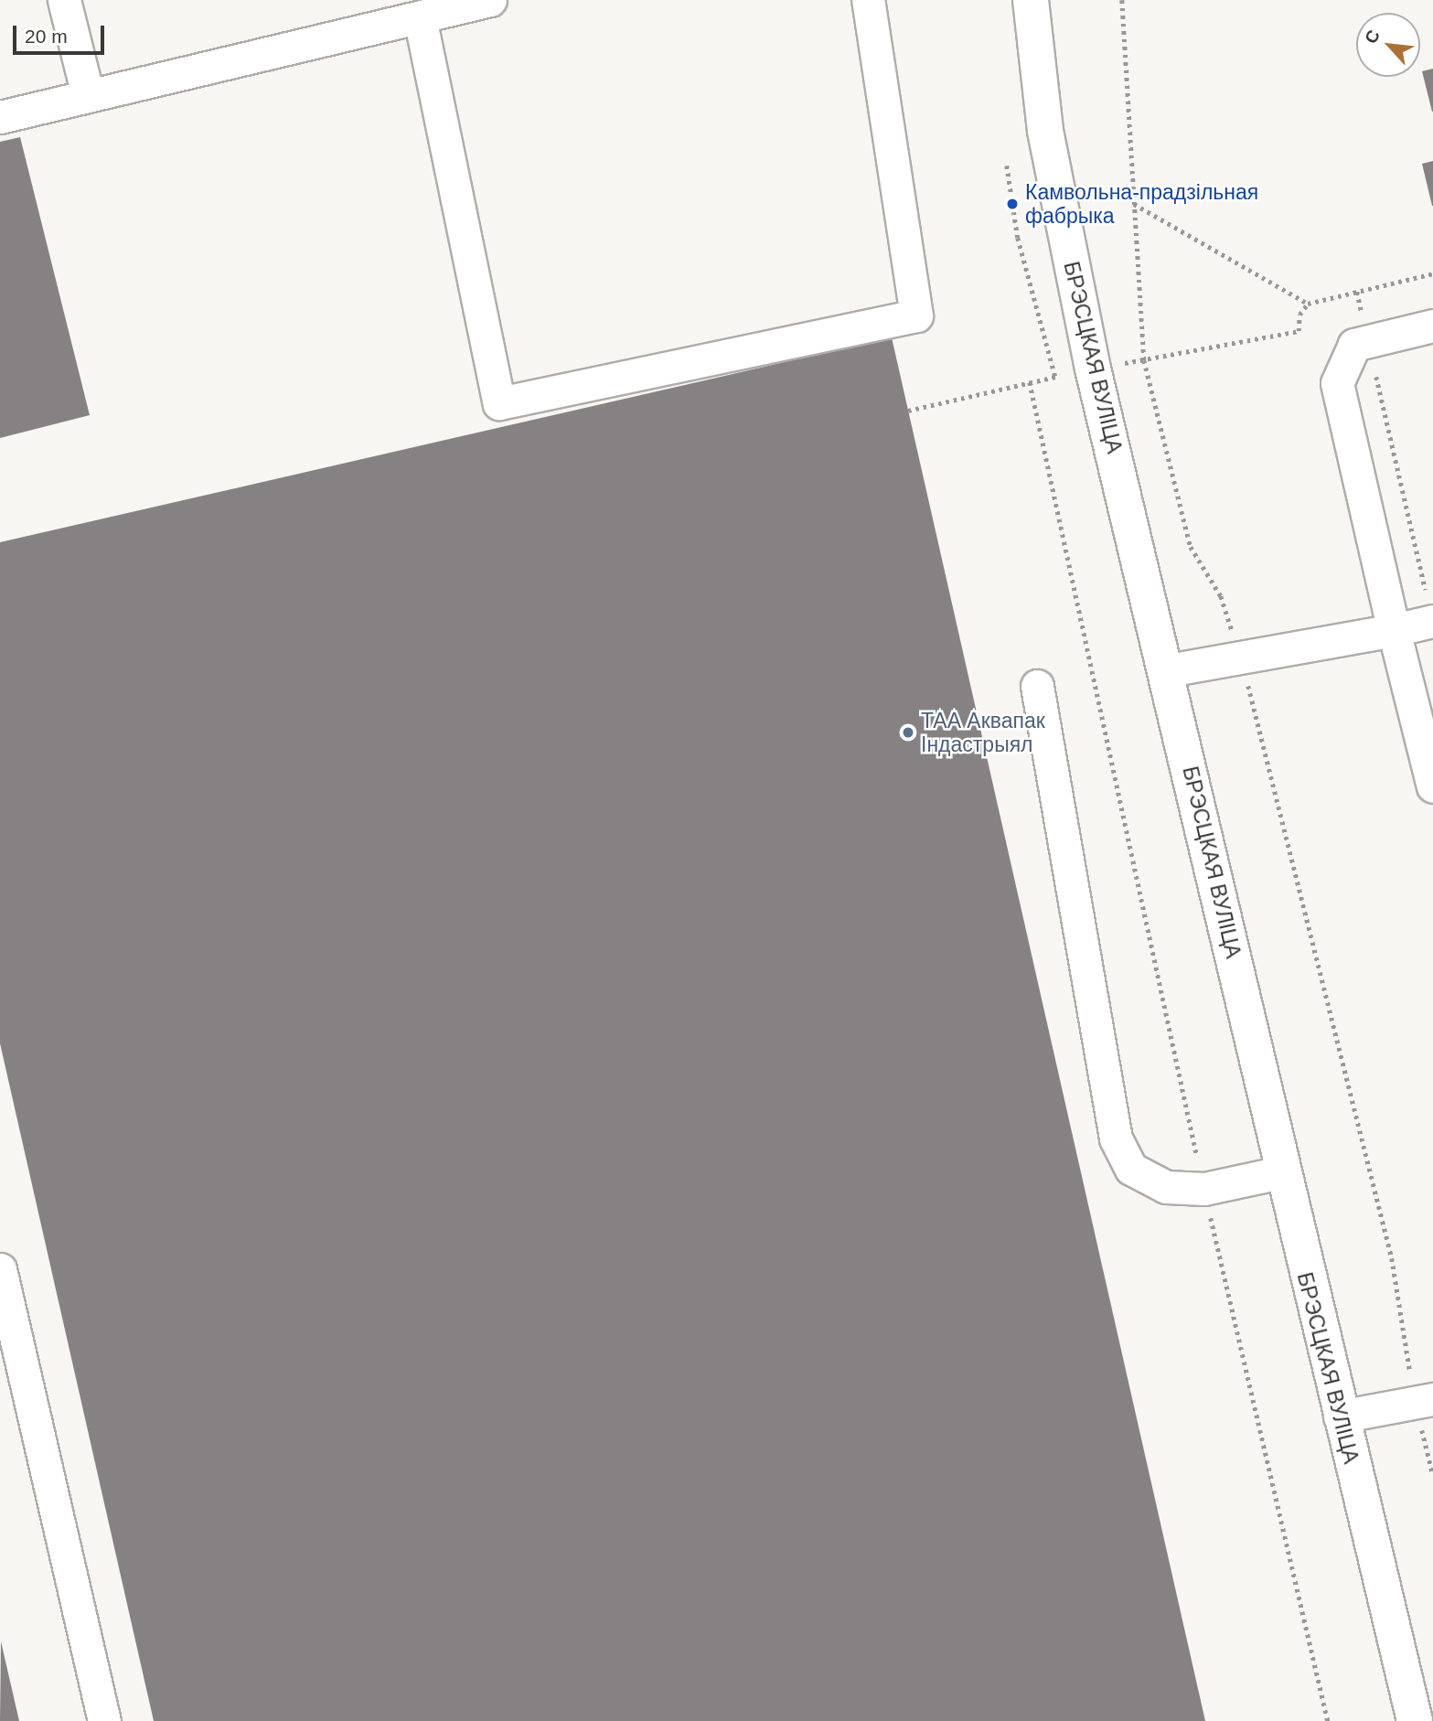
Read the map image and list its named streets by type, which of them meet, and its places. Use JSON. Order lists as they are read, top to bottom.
{
  "streets": {
    "main road": ["БРЭСЦКАЯ ВУЛІЦА"]
  },
  "places": ["Камвольна-прадзільная фабрыка", "ТАА Аквапак Індастрыял"],
  "scale_bar": "20 m",
  "north": "top left"
}
